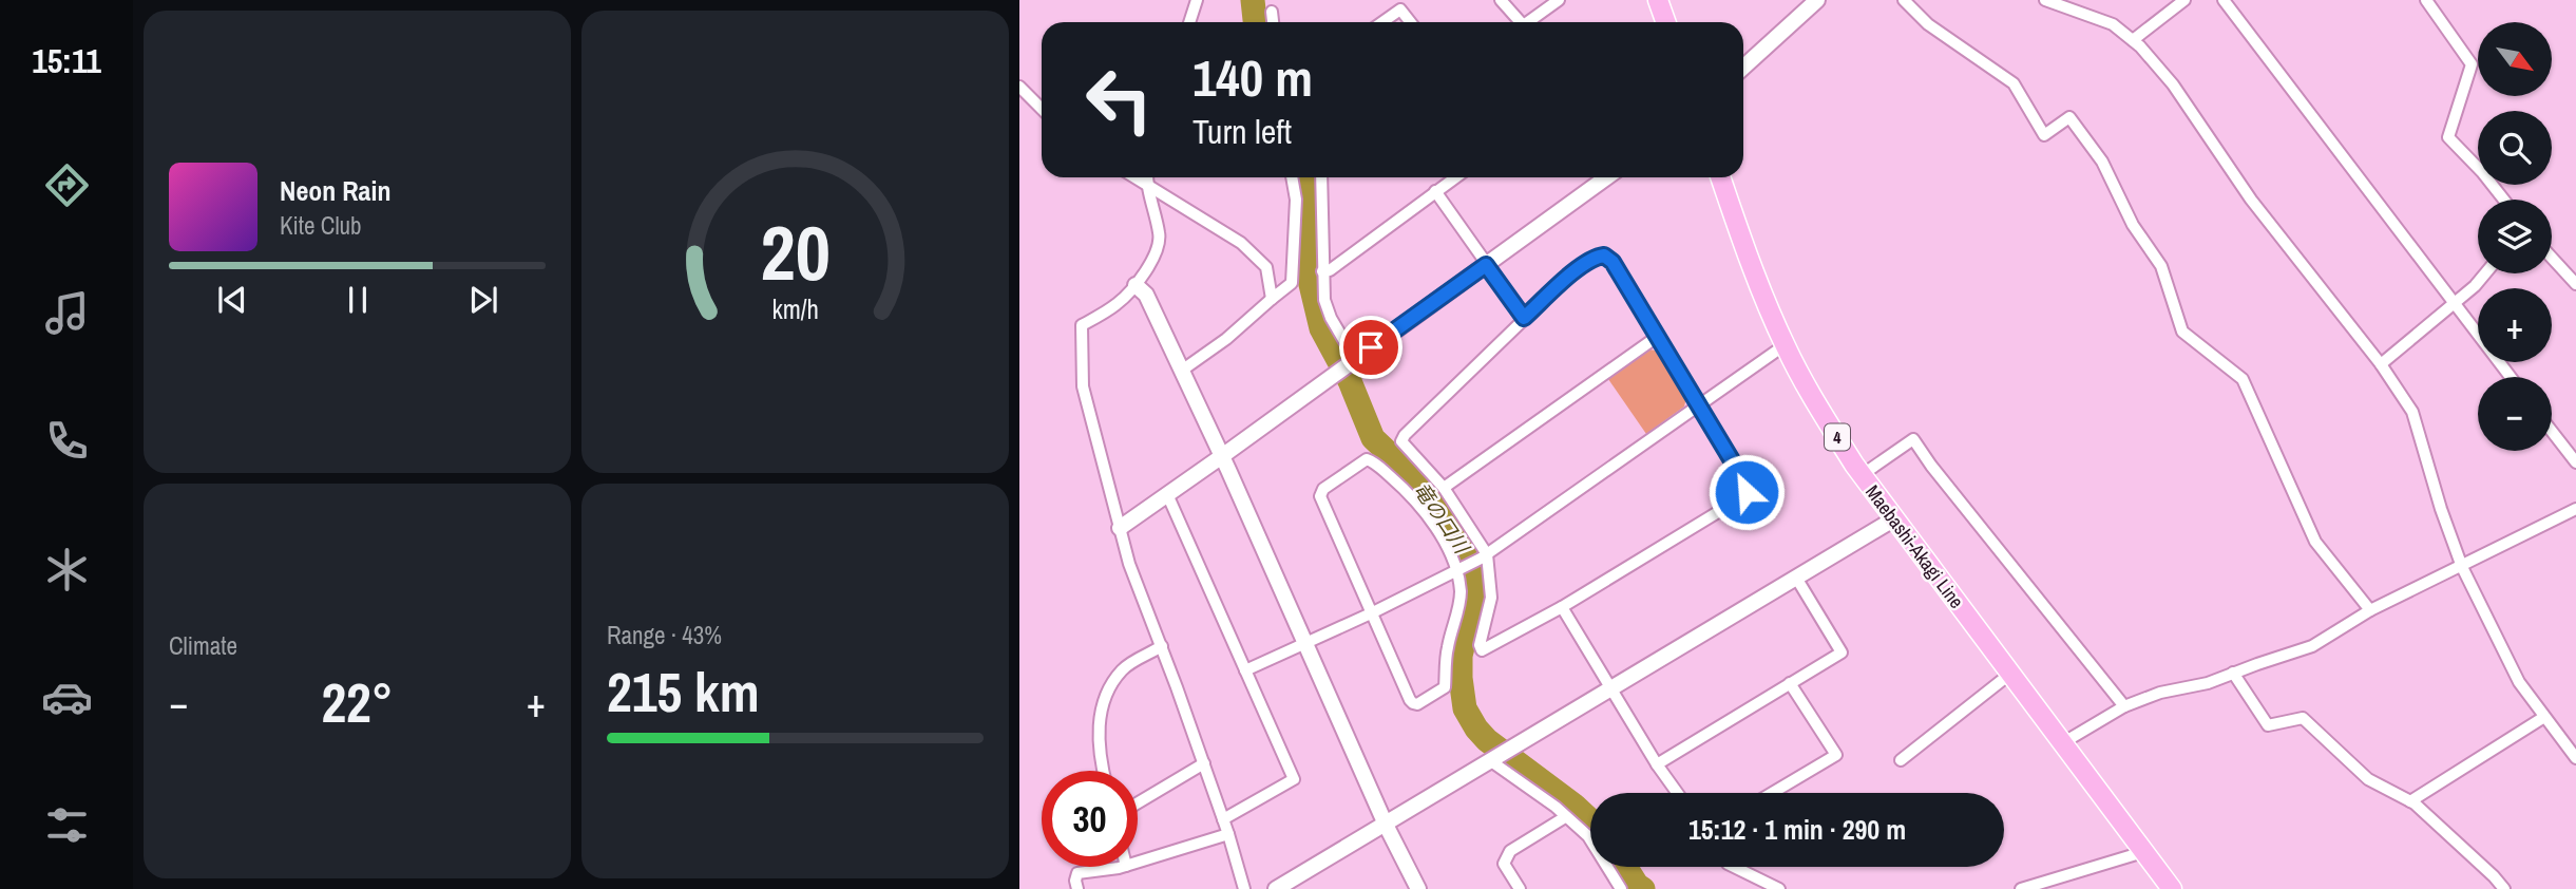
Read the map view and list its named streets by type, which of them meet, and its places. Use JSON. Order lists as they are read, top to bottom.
{
  "streets": {
    "main road": ["4", "Maebashi-Akagi Line"]
  },
  "water": ["竜の口川"],
  "north": "bottom right",
  "page": {
    "tabs": "15:11",
    "map_buttons": ["+", "−"],
    "turn": ["140 m", "Turn left"],
    "song": ["Neon Rain", "Kite Club"],
    "tile": [
      "Climate",
      ["Range · 43%", "215 km"]
    ],
    "heat": ["−", "22°", "+"],
    "limit": "30",
    "trip": "15:12 · 1 min · 290 m",
    "gauge": ["20", "km/h"]
  }
}
